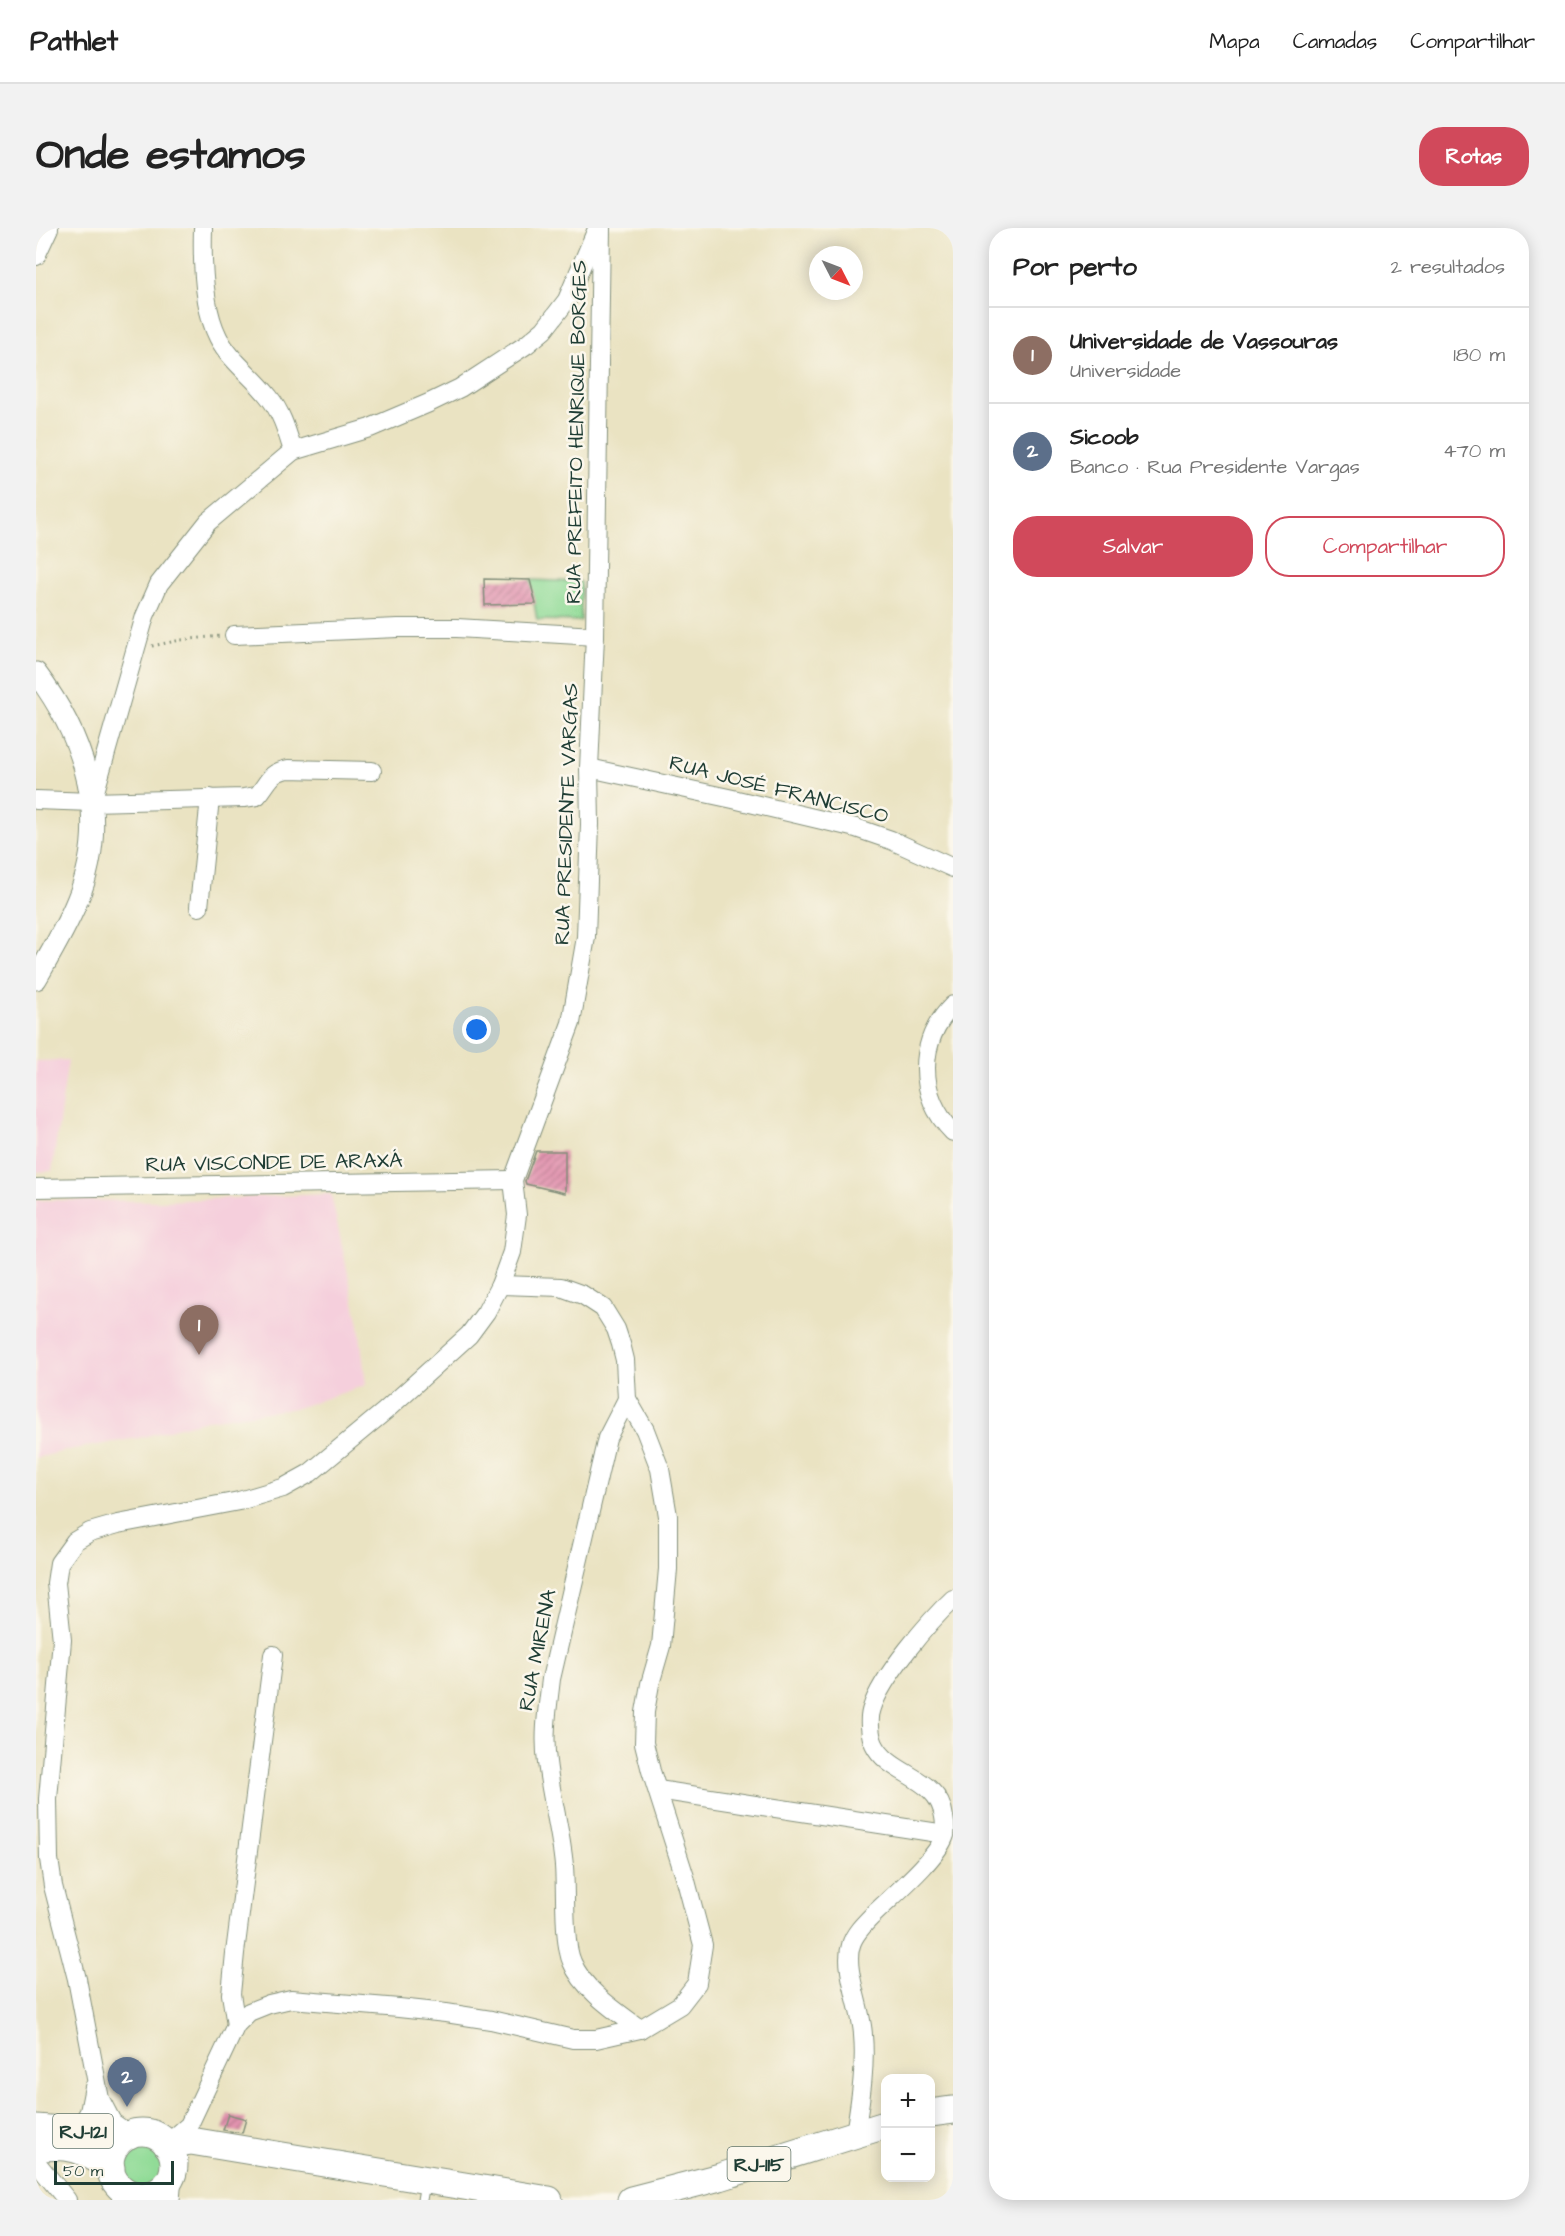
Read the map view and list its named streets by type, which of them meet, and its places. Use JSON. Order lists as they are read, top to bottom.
{
  "streets": {
    "main road": ["RJ-121", "RJ-115"],
    "street": [
      "RUA PREFEITO HENRIQUE BORGES",
      "RUA JOSÉ FRANCISCO",
      "RUA PRESIDENTE VARGAS",
      "RUA VISCONDE DE ARAXÁ",
      "RUA MIRENA"
    ]
  },
  "crossings": [
    ["RUA PREFEITO HENRIQUE BORGES", "RUA PRESIDENTE VARGAS"],
    ["RUA JOSÉ FRANCISCO", "RUA PRESIDENTE VARGAS"],
    ["RUA PRESIDENTE VARGAS", "RUA VISCONDE DE ARAXÁ"],
    ["RUA PRESIDENTE VARGAS", "RJ-121"]
  ],
  "scale_bar": "50 m",
  "north": "bottom right",
  "page": {
    "header": "Pathlet",
    "nav": ["Mapa", "Camadas", "Compartilhar"],
    "title": "Onde estamos",
    "buttons": [
      "Rotas",
      ["Salvar", "Compartilhar"]
    ],
    "heading": ["Por perto", "2 resultados"],
    "list": [
      {
        "mark": "1",
        "name": "Universidade de Vassouras",
        "note": "Universidade",
        "value": "180 m"
      },
      {
        "mark": "2",
        "name": "Sicoob",
        "note": "Banco · Rua Presidente Vargas",
        "value": "470 m"
      }
    ],
    "pins": ["1", "2"],
    "map_buttons": ["+", "−"],
    "scale": "50 m"
  }
}
